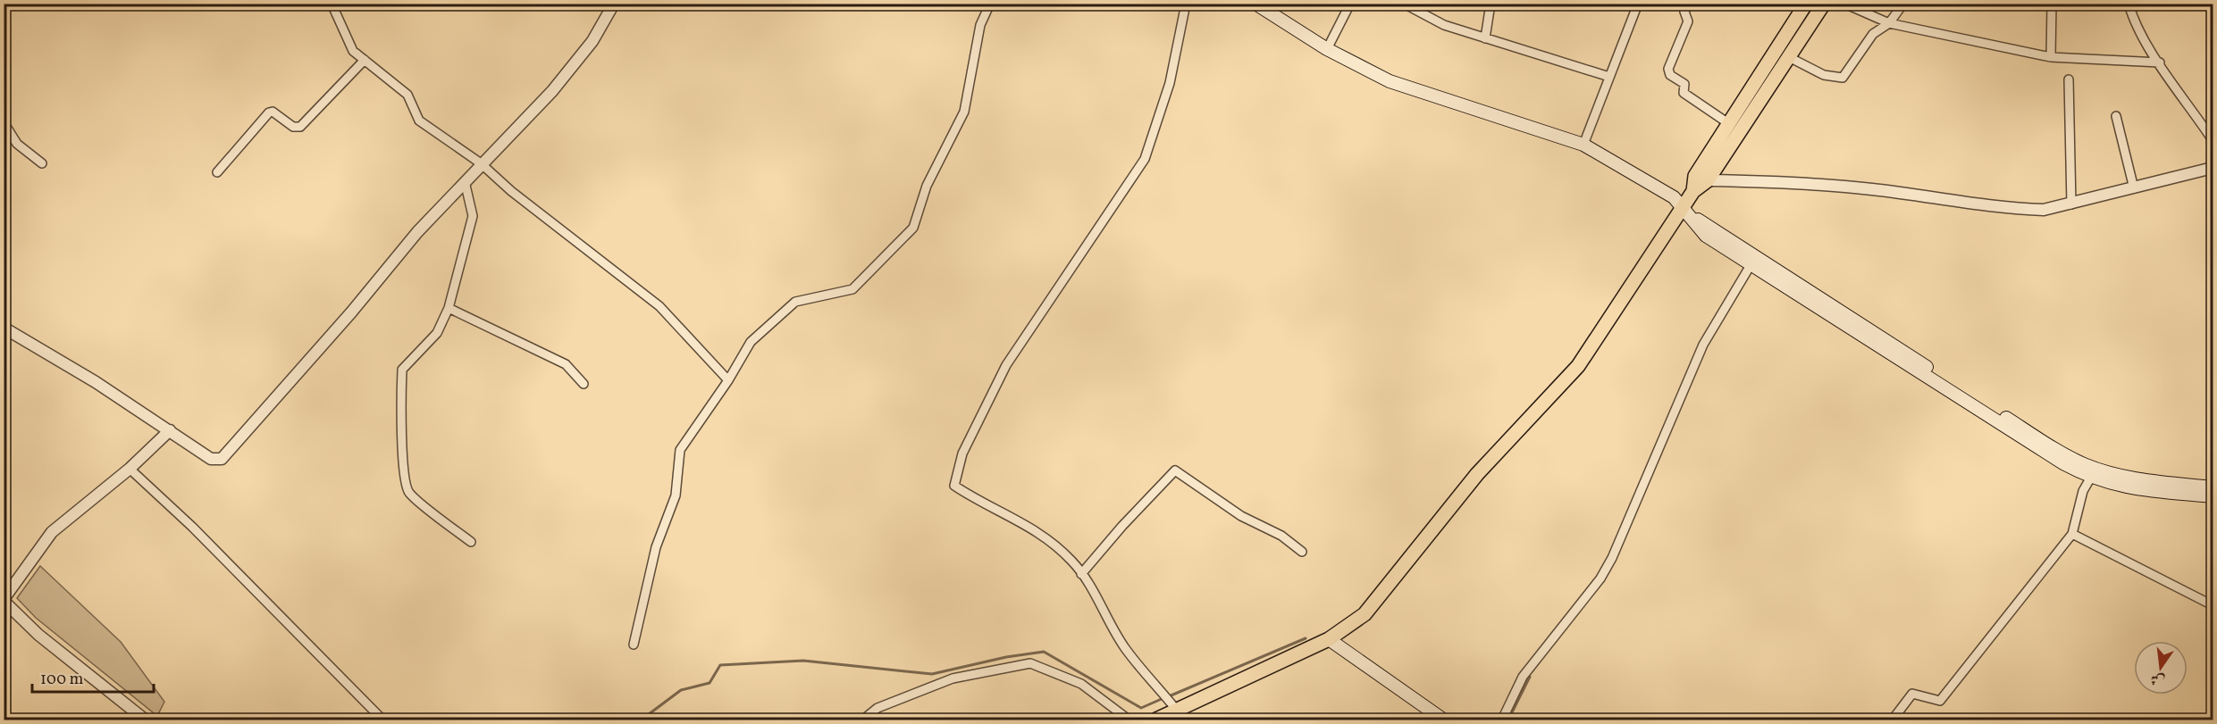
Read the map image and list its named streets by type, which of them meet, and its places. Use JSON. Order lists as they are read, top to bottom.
{
  "scale_bar": "100 m",
  "north": "bottom"
}
